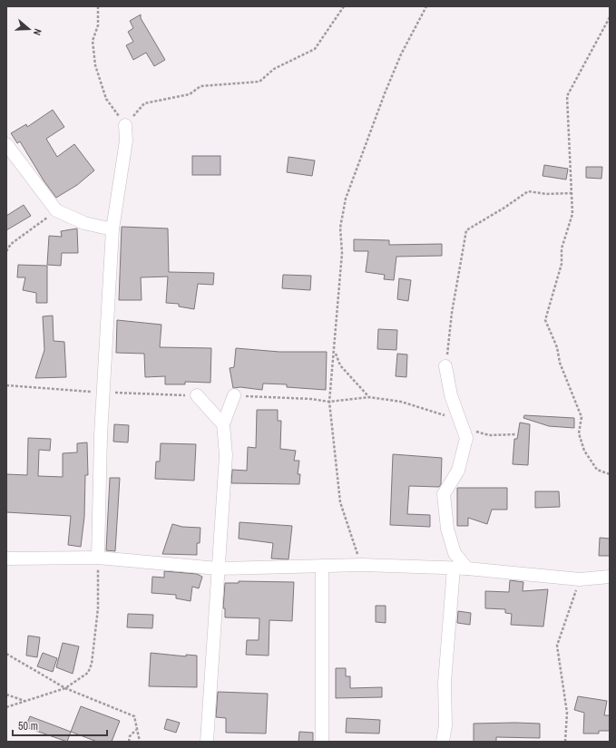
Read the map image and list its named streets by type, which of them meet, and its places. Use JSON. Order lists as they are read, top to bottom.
{
  "scale_bar": "50 m",
  "north": "right"
}
